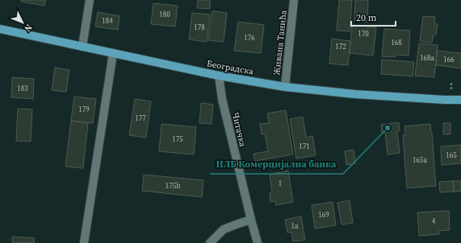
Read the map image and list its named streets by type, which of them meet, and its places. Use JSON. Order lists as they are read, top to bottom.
{
  "streets": {
    "main road": ["Београдска"],
    "street": ["Живана Танића", "Читачка"]
  },
  "crossings": [
    ["Живана Танића", "Београдска"],
    ["Београдска", "Читачка"]
  ],
  "places": ["НЛБ Комерцијална банка"],
  "house_numbers": [
    "180",
    "184",
    "178",
    "170",
    "176",
    "168",
    "172",
    "168a",
    "166",
    "183",
    "179",
    "177",
    "175",
    "171",
    "165",
    "165a",
    "1",
    "175b",
    "169",
    "4",
    "1a"
  ],
  "scale_bar": "20 m",
  "north": "bottom right"
}
